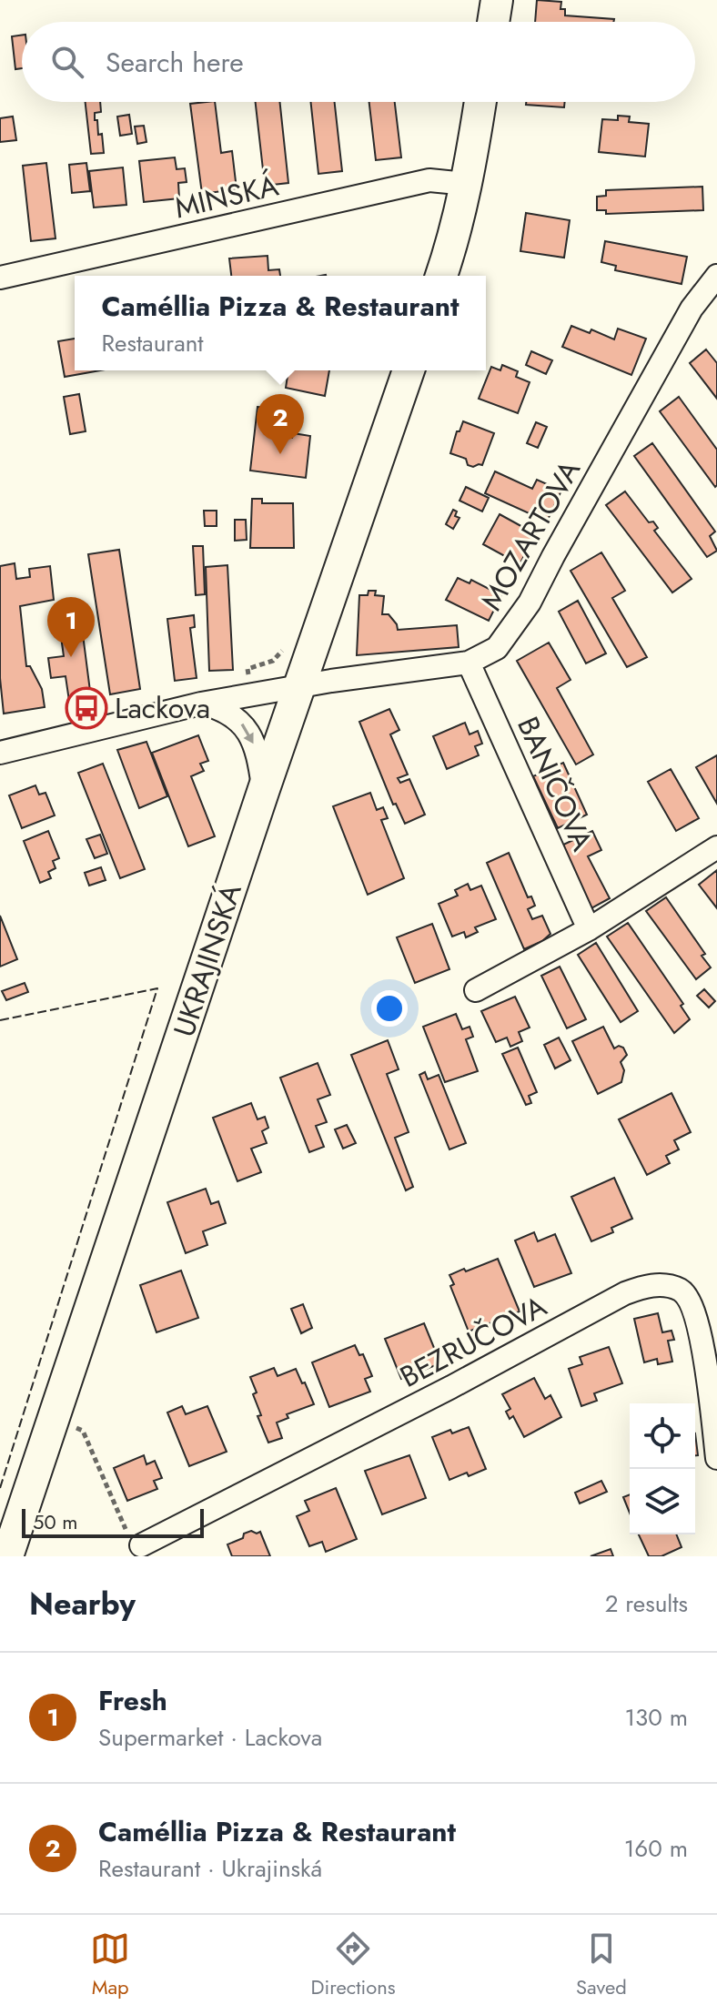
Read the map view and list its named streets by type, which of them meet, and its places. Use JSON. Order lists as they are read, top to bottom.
{
  "streets": {
    "main road": ["UKRAJINSKÁ"],
    "street": [
      "MINSKÁ",
      "MOZARTOVA",
      "BANIČOVA",
      "BEZRUČOVA"
    ]
  },
  "crossings": [
    ["MOZARTOVA", "BANIČOVA"],
    ["MOZARTOVA", "UKRAJINSKÁ"]
  ],
  "places": {
    "bus stop": ["Lackova"]
  },
  "scale_bar": "50 m",
  "page": {
    "search": "Search here",
    "popup": ["Caméllia Pizza & Restaurant", "Restaurant"],
    "pins": ["2", "1"],
    "scale": "50 m",
    "heading": ["Nearby", "2 results"],
    "list": [
      {
        "mark": "1",
        "name": "Fresh",
        "note": "Supermarket · Lackova",
        "value": "130 m"
      },
      {
        "mark": "2",
        "name": "Caméllia Pizza & Restaurant",
        "note": "Restaurant · Ukrajinská",
        "value": "160 m"
      }
    ],
    "nav": ["Map", "Directions", "Saved"]
  }
}
